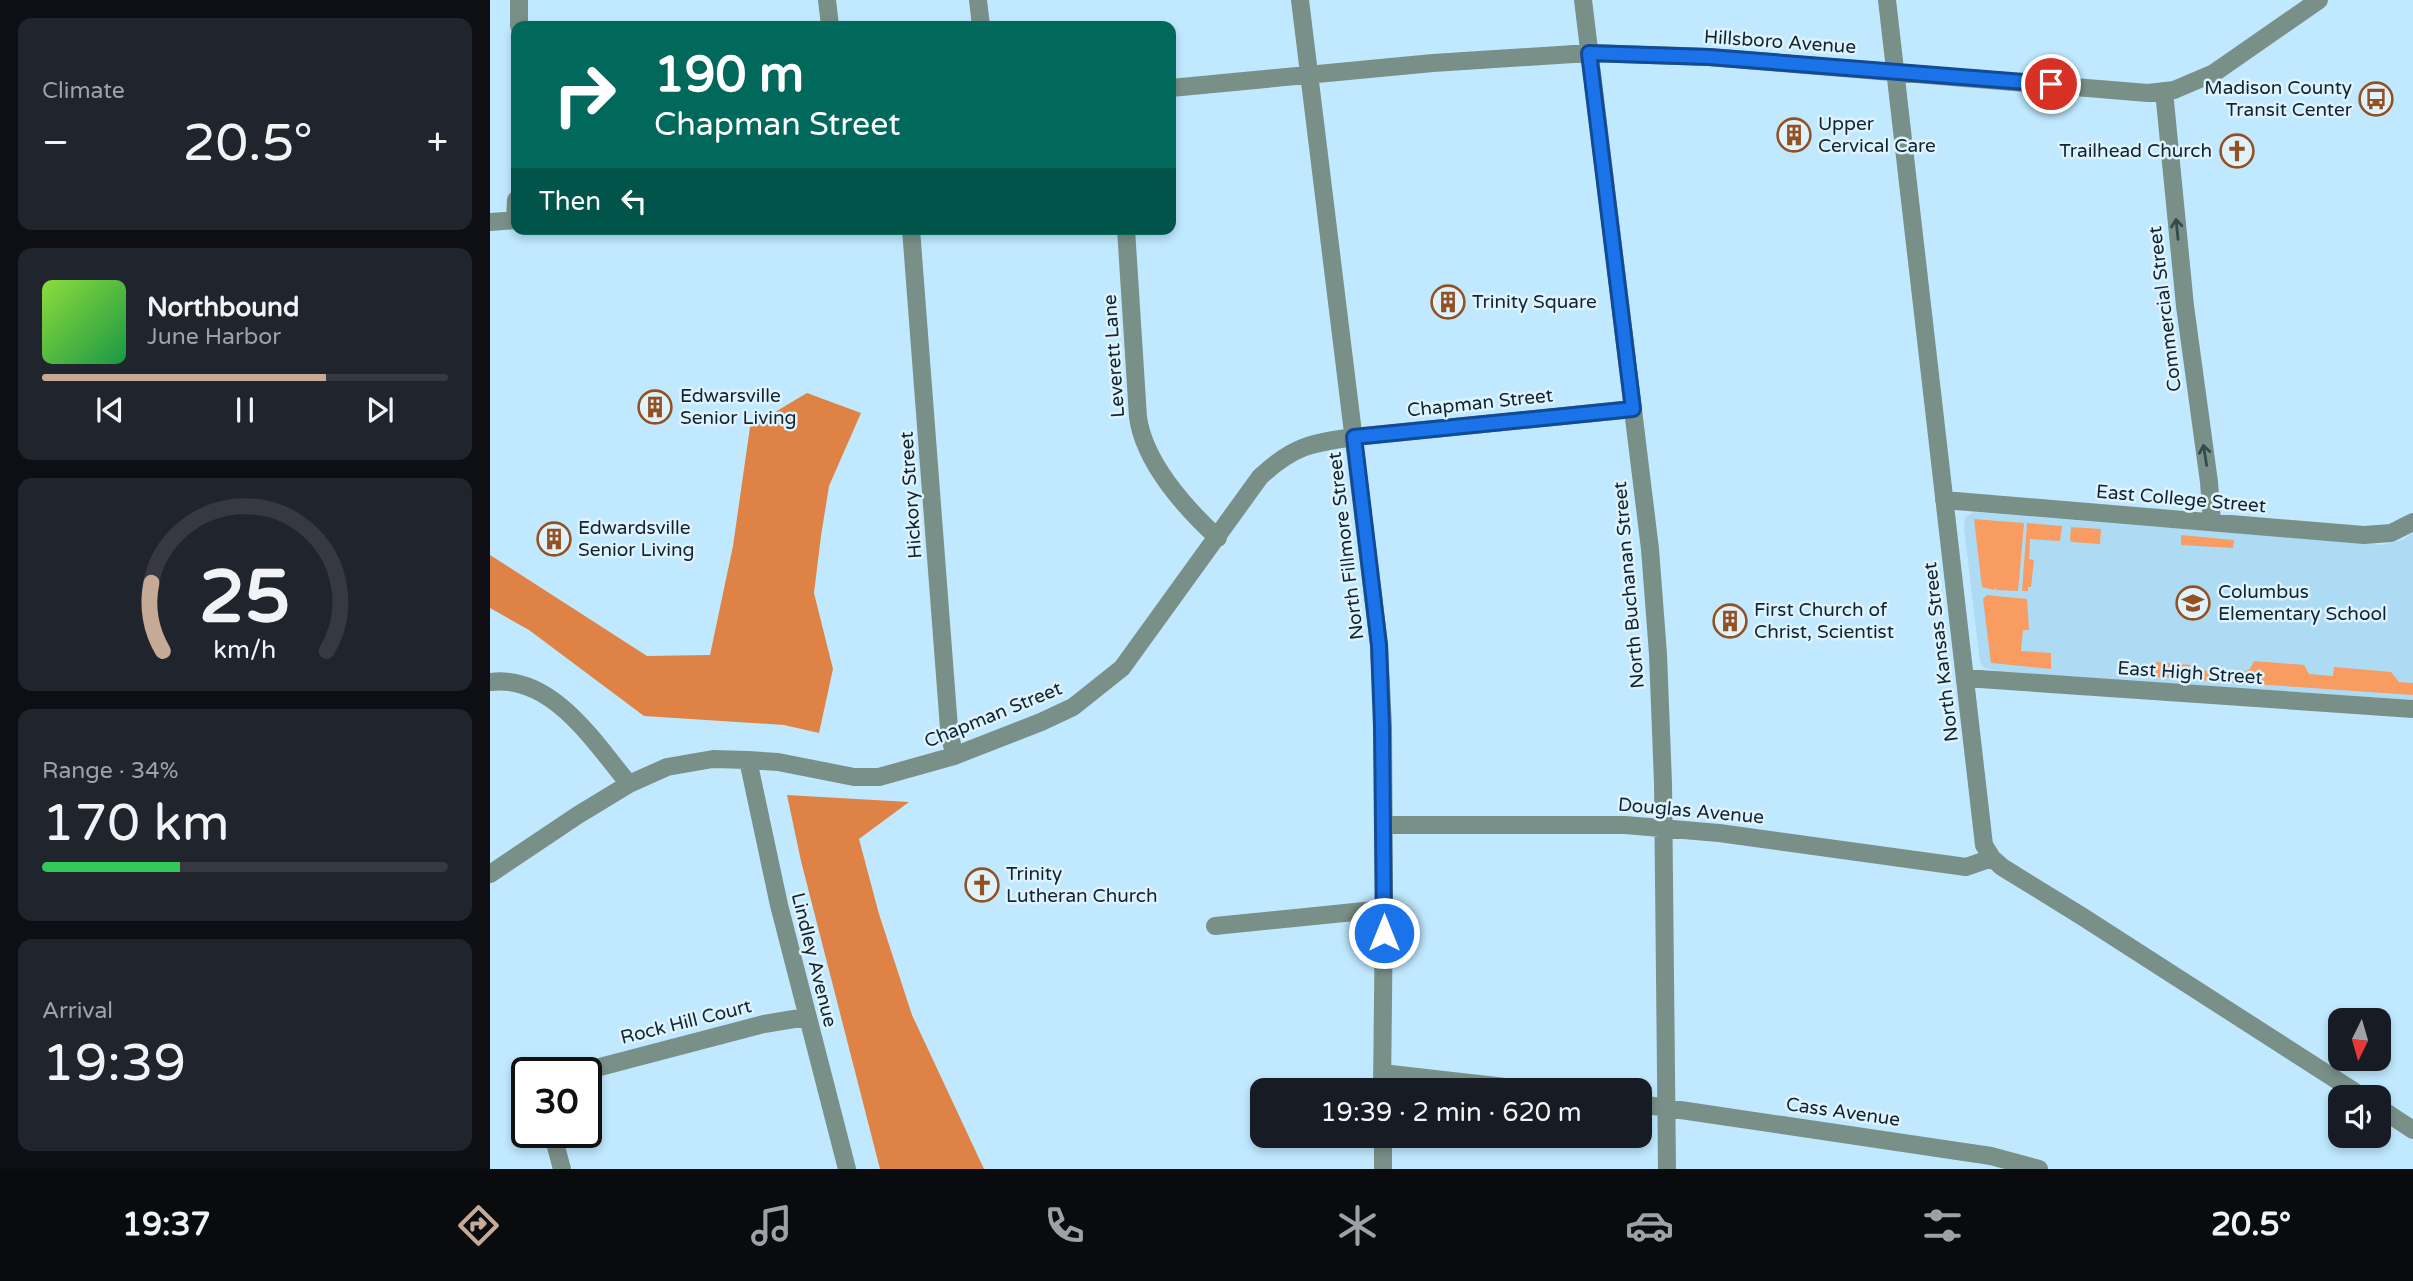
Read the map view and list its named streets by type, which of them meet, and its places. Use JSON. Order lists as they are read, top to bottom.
{
  "streets": {
    "street": [
      "Hillsboro Avenue",
      "Commercial Street",
      "Leverett Lane",
      "Chapman Street",
      "Hickory Street",
      "East College Street",
      "North Fillmore Street",
      "North Buchanan Street",
      "North Kansas Street",
      "East High Street",
      "Douglas Avenue",
      "Lindley Avenue",
      "Rock Hill Court",
      "Cass Avenue"
    ]
  },
  "crossings": [
    ["Hillsboro Avenue", "Commercial Street"],
    ["Hillsboro Avenue", "North Fillmore Street"],
    ["Hillsboro Avenue", "North Buchanan Street"],
    ["Hillsboro Avenue", "North Kansas Street"],
    ["Commercial Street", "East College Street"],
    ["Leverett Lane", "Chapman Street"],
    ["Chapman Street", "Hickory Street"],
    ["Chapman Street", "North Fillmore Street"],
    ["Chapman Street", "North Buchanan Street"],
    ["Chapman Street", "Lindley Avenue"],
    ["East College Street", "North Kansas Street"],
    ["North Fillmore Street", "Douglas Avenue"],
    ["North Buchanan Street", "Douglas Avenue"],
    ["North Buchanan Street", "Cass Avenue"],
    ["North Kansas Street", "East High Street"],
    ["North Kansas Street", "Douglas Avenue"],
    ["Lindley Avenue", "Rock Hill Court"]
  ],
  "one_way": ["Commercial Street"],
  "places": {
    "bus stop": ["Madison County Transit Center"],
    "building": [
      "Upper Cervical Care",
      "Trinity Square",
      "Edwarsville Senior Living",
      "Edwardsville Senior Living",
      "First Church of Christ, Scientist"
    ],
    "church": ["Trailhead Church", "Trinity Lutheran Church"],
    "school or university": ["Columbus Elementary School"]
  },
  "north": "bottom",
  "page": {
    "tile": [
      "Climate",
      ["Range · 34%", "170 km"],
      ["Arrival", "19:39"]
    ],
    "turn": ["190 m", "Chapman Street"],
    "heat": ["−", "20.5°", "+"],
    "then": "Then",
    "song": ["Northbound", "June Harbor"],
    "limit": "30",
    "trip": "19:39 · 2 min · 620 m",
    "tabs": ["19:37", "20.5°"],
    "gauge": ["25", "km/h"]
  }
}
